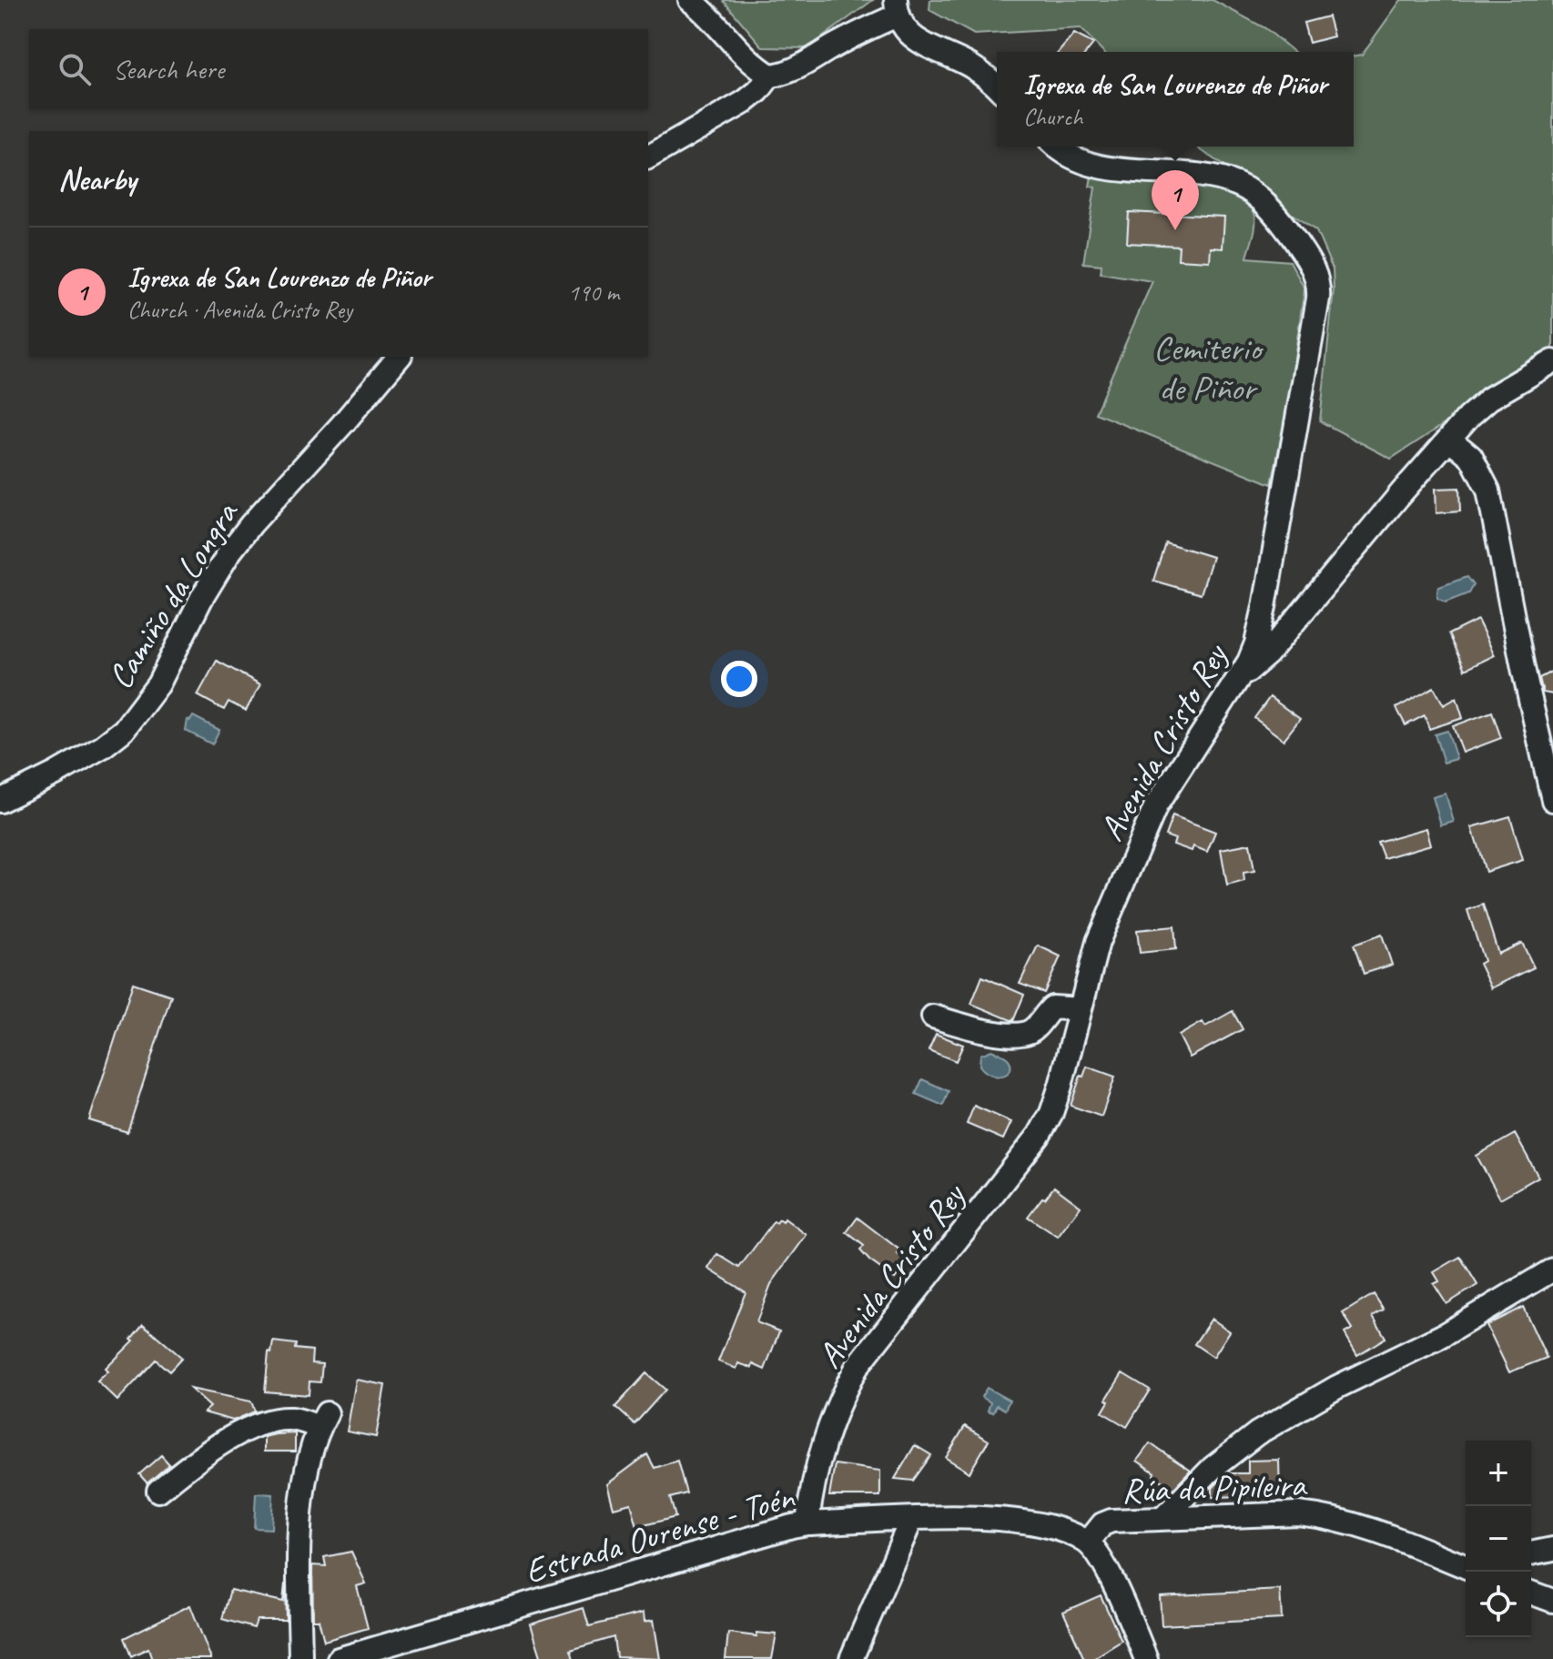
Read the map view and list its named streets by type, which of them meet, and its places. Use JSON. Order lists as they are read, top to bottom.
{
  "streets": {
    "street": [
      "Camiño da Longra",
      "Avenida Cristo Rey",
      "Rúa da Pipileira",
      "Estrada Ourense - Toén"
    ]
  },
  "crossings": [
    ["Avenida Cristo Rey", "Estrada Ourense - Toén"],
    ["Rúa da Pipileira", "Estrada Ourense - Toén"]
  ],
  "parks": ["Cemiterio de Piñor"],
  "page": {
    "search": "Search here",
    "popup": ["Igrexa de San Lourenzo de Piñor", "Church"],
    "heading": "Nearby",
    "pins": "1",
    "list": [
      {
        "mark": "1",
        "name": "Igrexa de San Lourenzo de Piñor",
        "note": "Church · Avenida Cristo Rey",
        "value": "190 m"
      }
    ],
    "map_buttons": ["+", "−"]
  }
}
